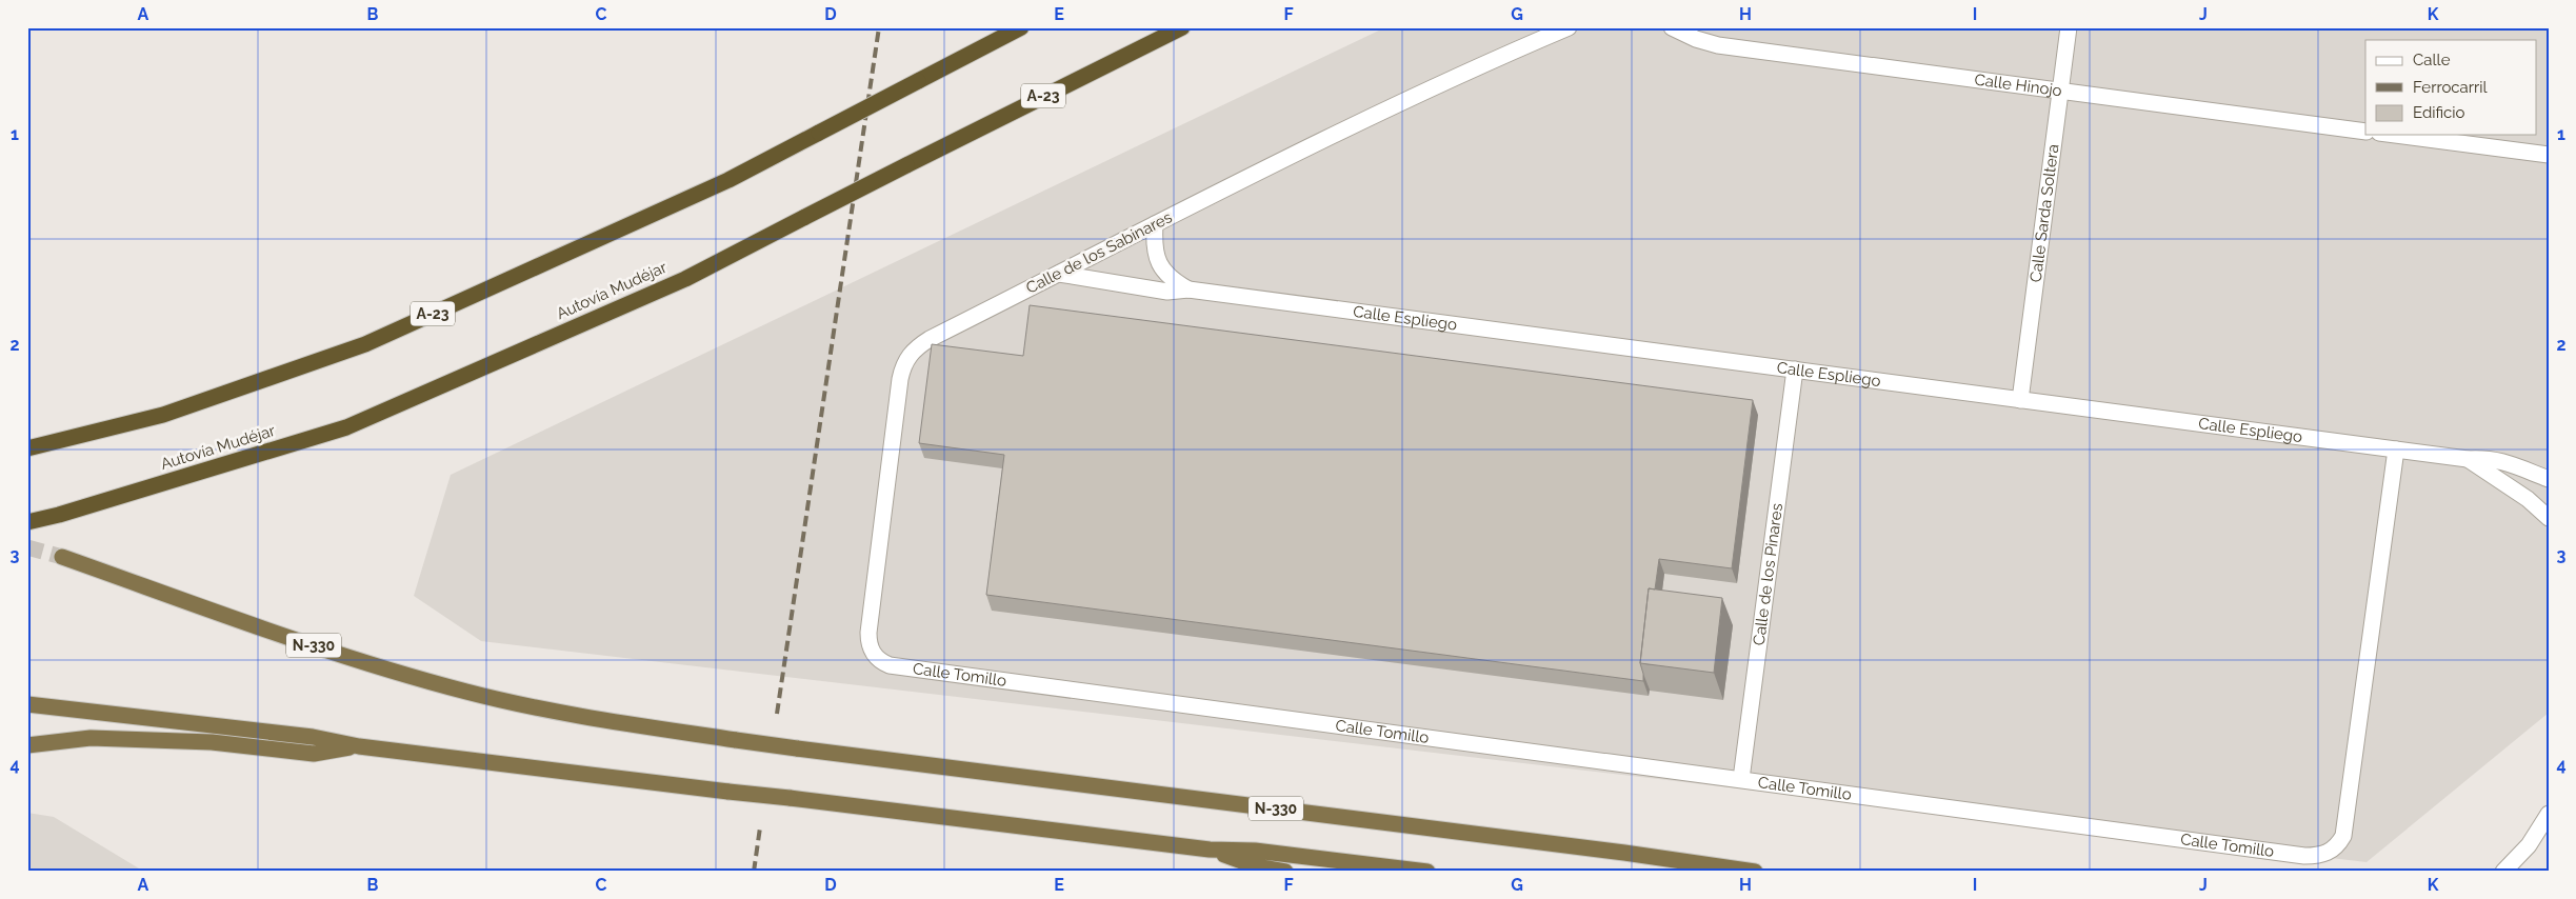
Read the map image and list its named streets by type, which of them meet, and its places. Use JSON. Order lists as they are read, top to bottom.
{
  "streets": {
    "highway": ["A-23", "Autovía Mudéjar", "N-330"],
    "street": [
      "Calle Hinojo",
      "Calle Sarda Soltera",
      "Calle de los Sabinares",
      "Calle Espliego",
      "Calle de los Pinares",
      "Calle Tomillo"
    ]
  },
  "crossings": [
    ["Calle Hinojo", "Calle Sarda Soltera"],
    ["Calle Sarda Soltera", "Calle Espliego"],
    ["Calle de los Sabinares", "Calle Espliego"],
    ["Calle de los Sabinares", "Calle Tomillo"],
    ["Calle Espliego", "Calle de los Pinares"],
    ["Calle Espliego", "Calle Tomillo"],
    ["Calle de los Pinares", "Calle Tomillo"]
  ],
  "legend": ["Calle", "Ferrocarril", "Edificio"],
  "grid": {
    "columns": [
      "A",
      "B",
      "C",
      "D",
      "E",
      "F",
      "G",
      "H",
      "I",
      "J",
      "K"
    ],
    "rows": [
      "1",
      "2",
      "3",
      "4"
    ]
  }
}
